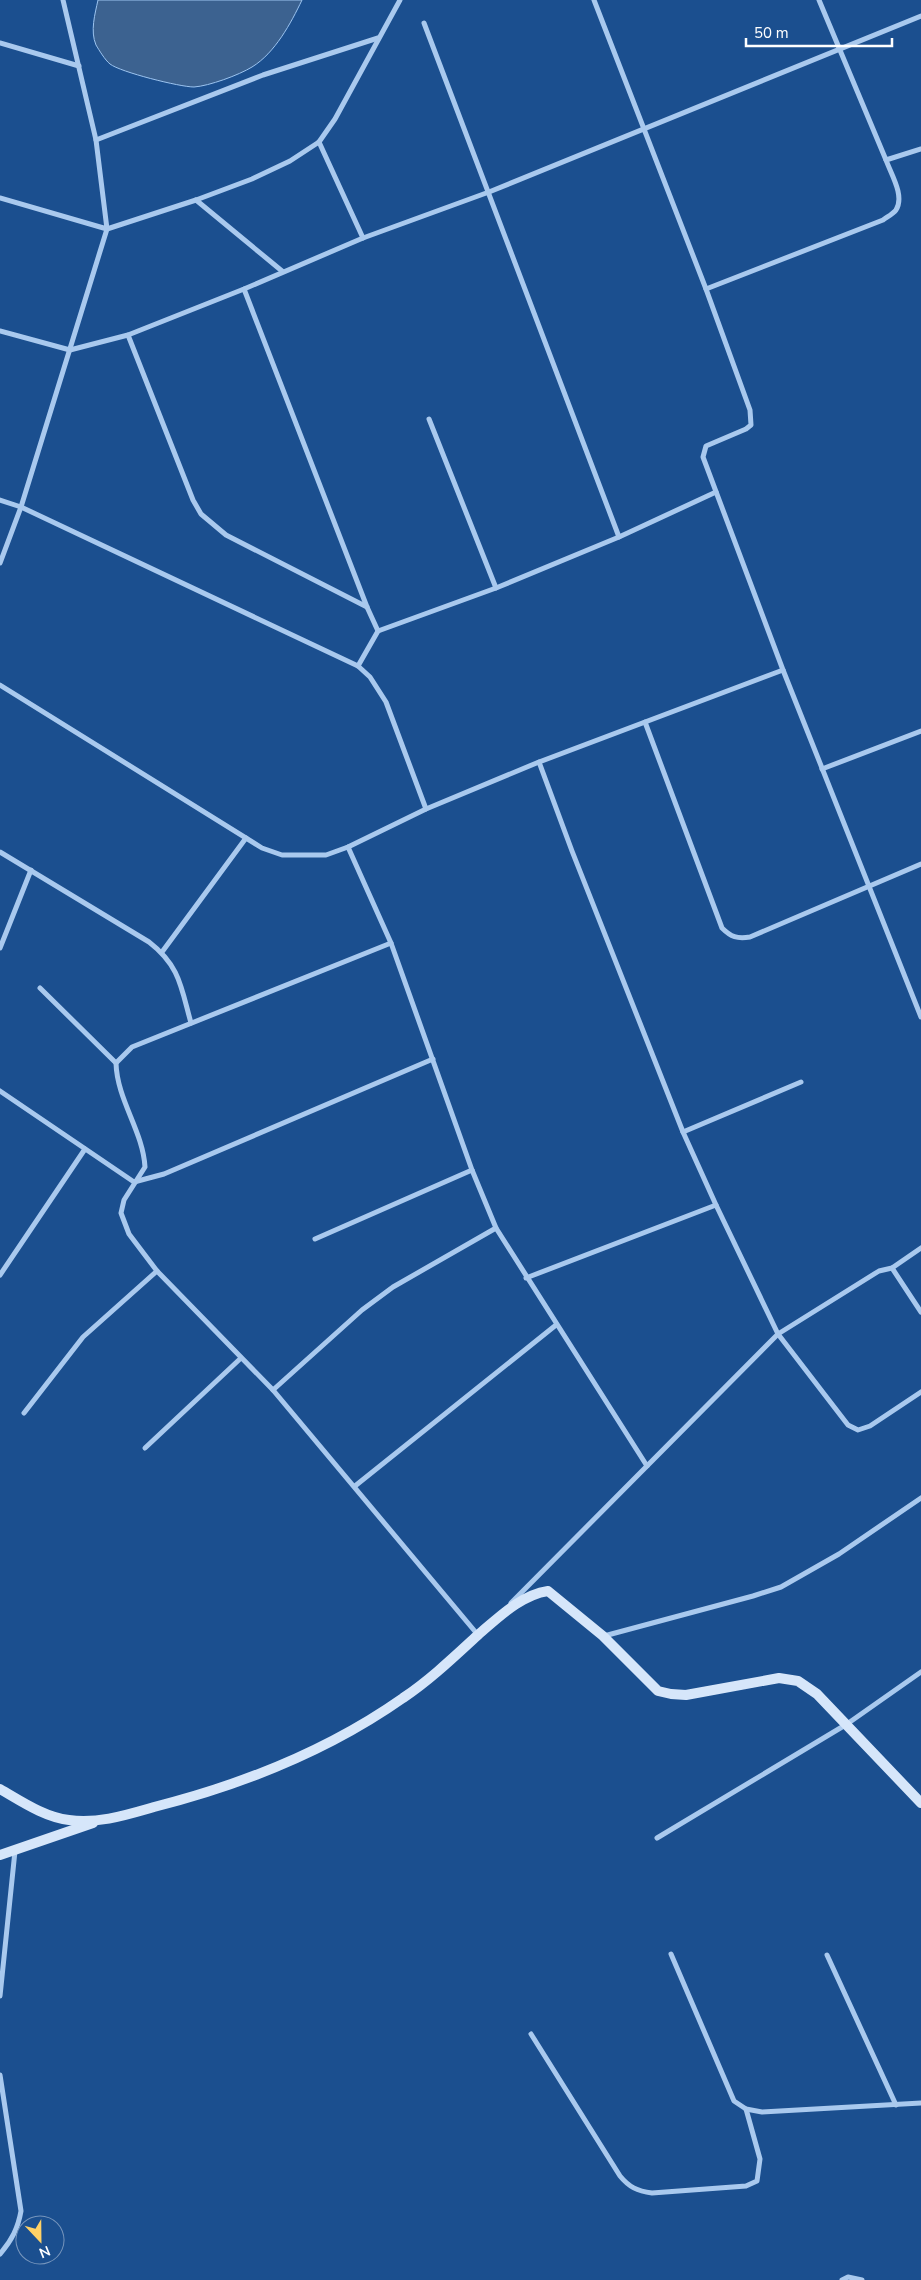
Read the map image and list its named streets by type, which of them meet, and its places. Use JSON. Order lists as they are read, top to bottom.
{
  "scale_bar": "50 m",
  "north": "bottom"
}
